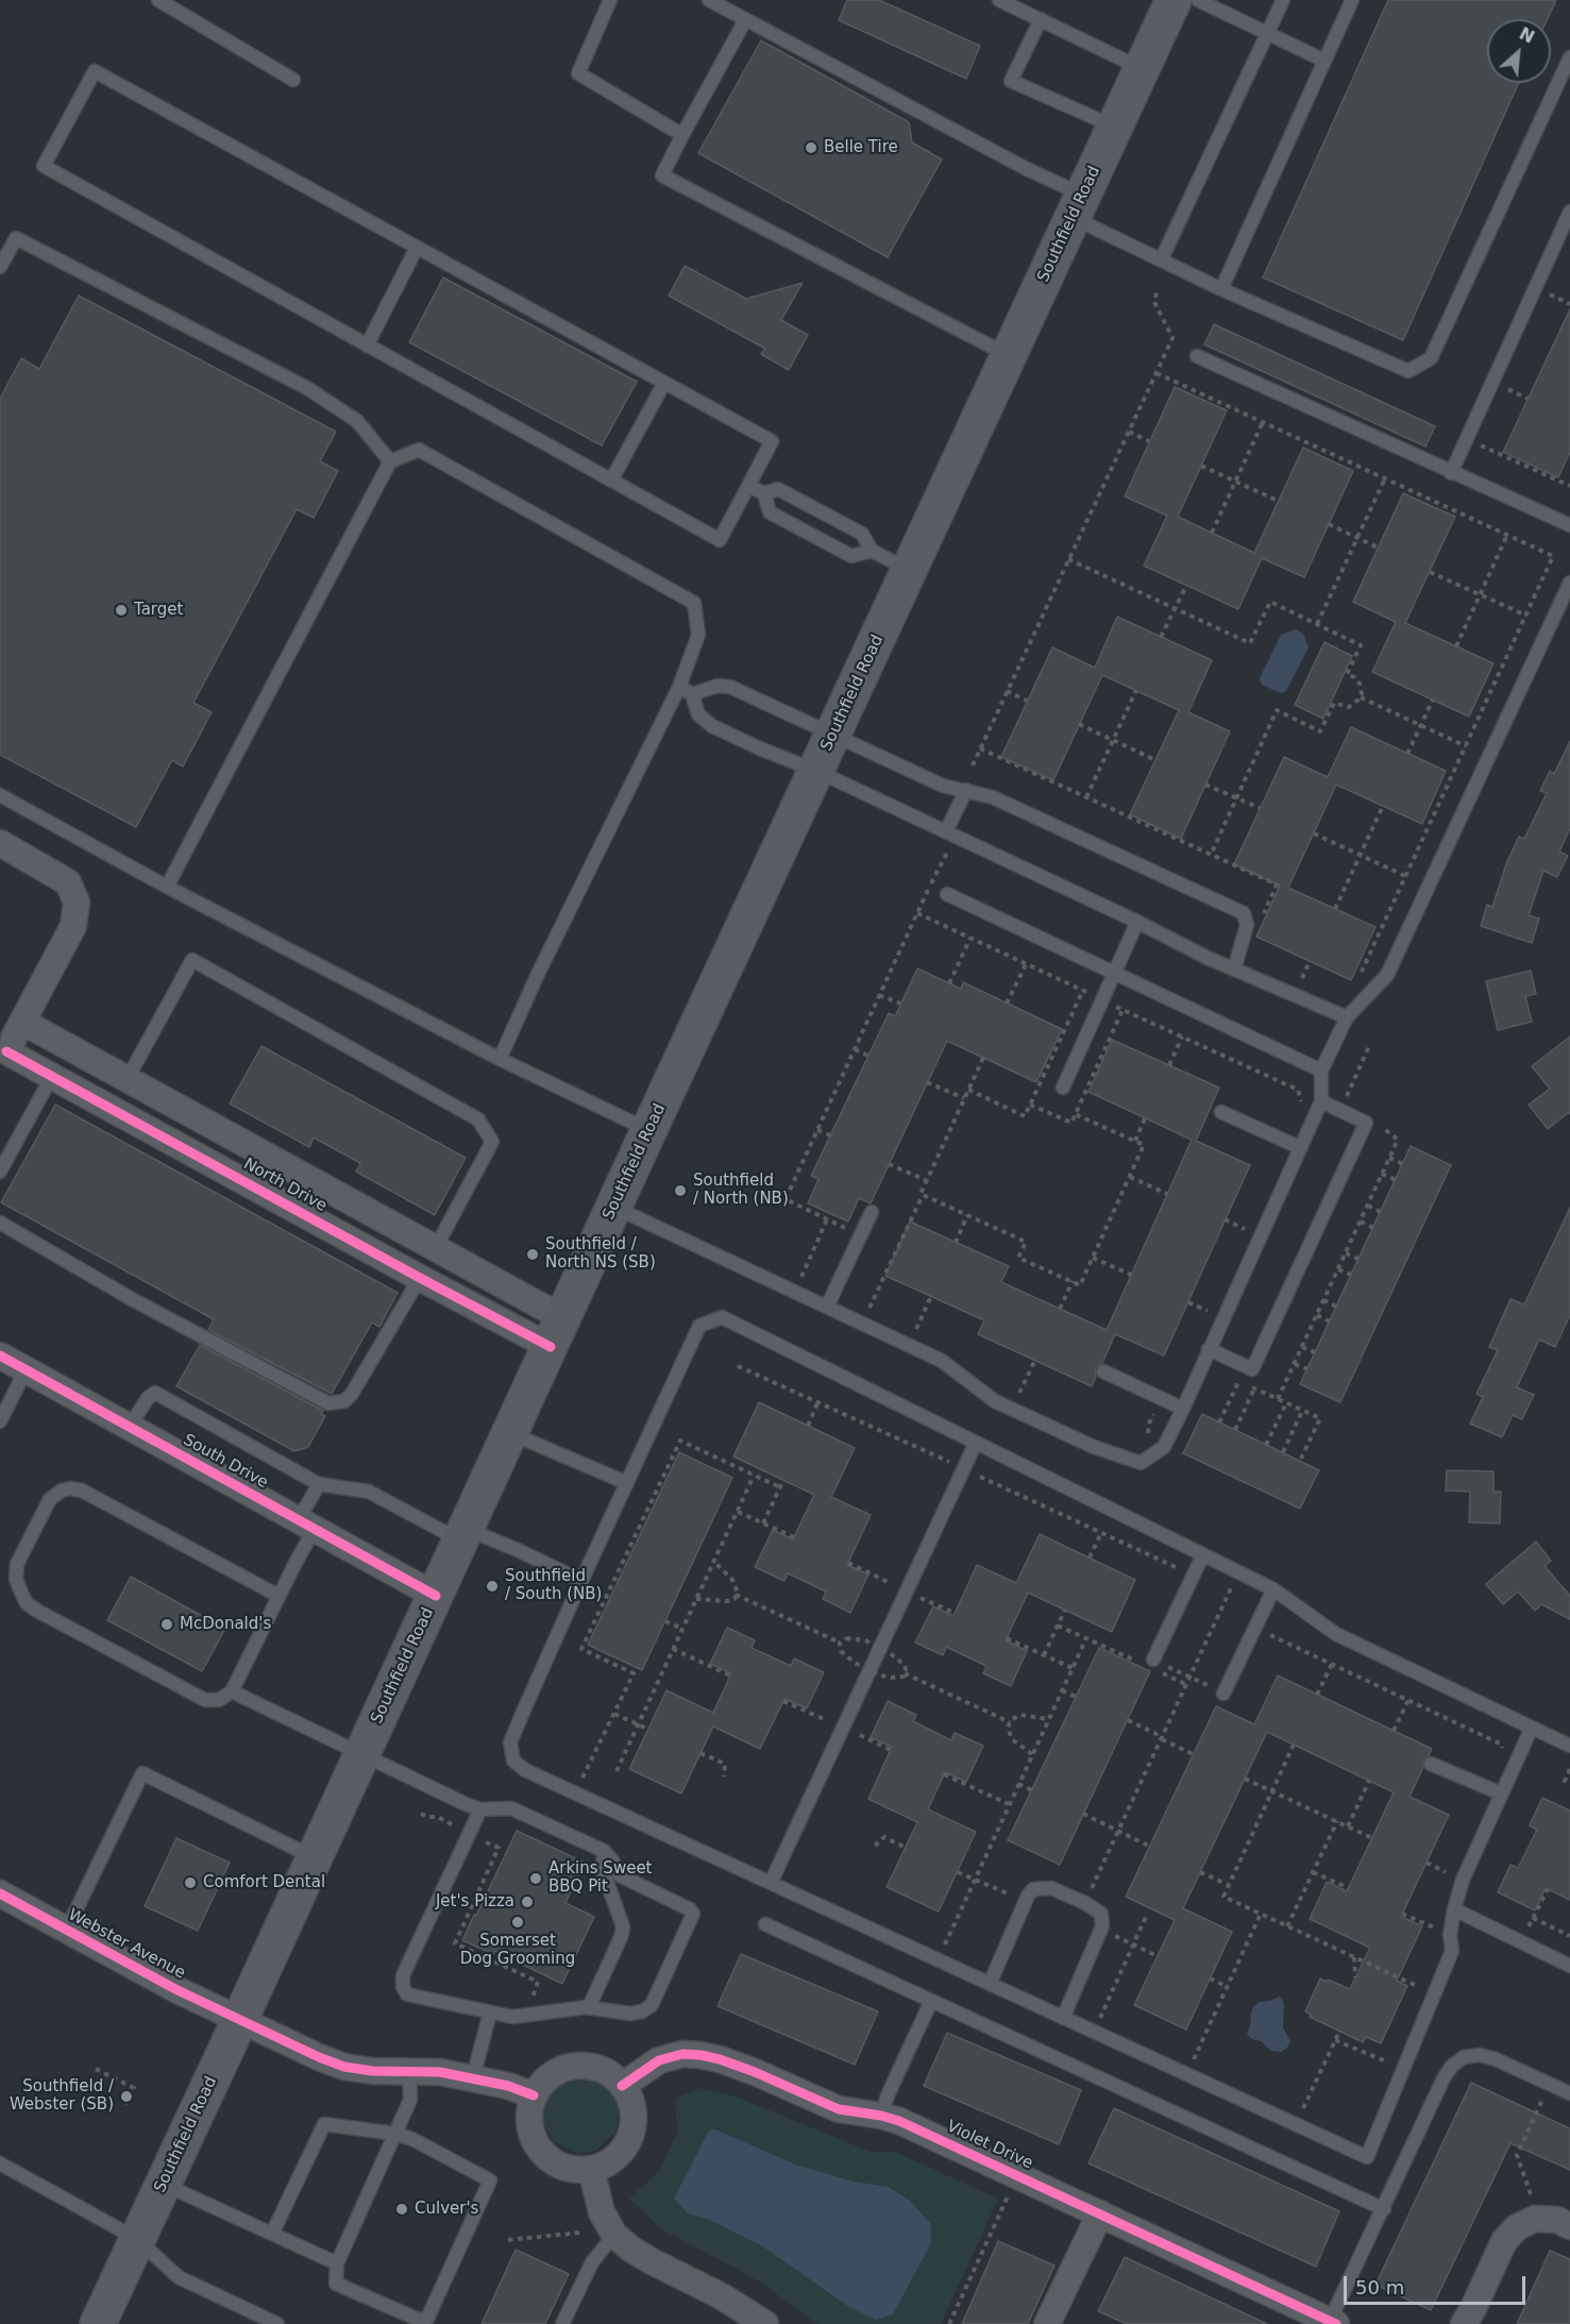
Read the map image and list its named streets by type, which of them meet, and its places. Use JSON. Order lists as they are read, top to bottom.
{
  "streets": {
    "main road": ["Southfield Road"],
    "street": [
      "North Drive",
      "South Drive",
      "Webster Avenue",
      "Violet Drive"
    ]
  },
  "crossings": [
    ["Southfield Road", "North Drive"],
    ["Southfield Road", "South Drive"],
    ["Southfield Road", "Webster Avenue"],
    ["Webster Avenue", "Violet Drive"]
  ],
  "places": [
    "Belle Tire",
    "Target",
    "Southfield / North (NB)",
    "Southfield / North NS (SB)",
    "Southfield / South (NB)",
    "McDonald's",
    "Arkins Sweet BBQ Pit",
    "Comfort Dental",
    "Jet's Pizza",
    "Somerset Dog Grooming",
    "Southfield / Webster (SB)",
    "Culver's"
  ],
  "scale_bar": "50 m",
  "north": "top right"
}
